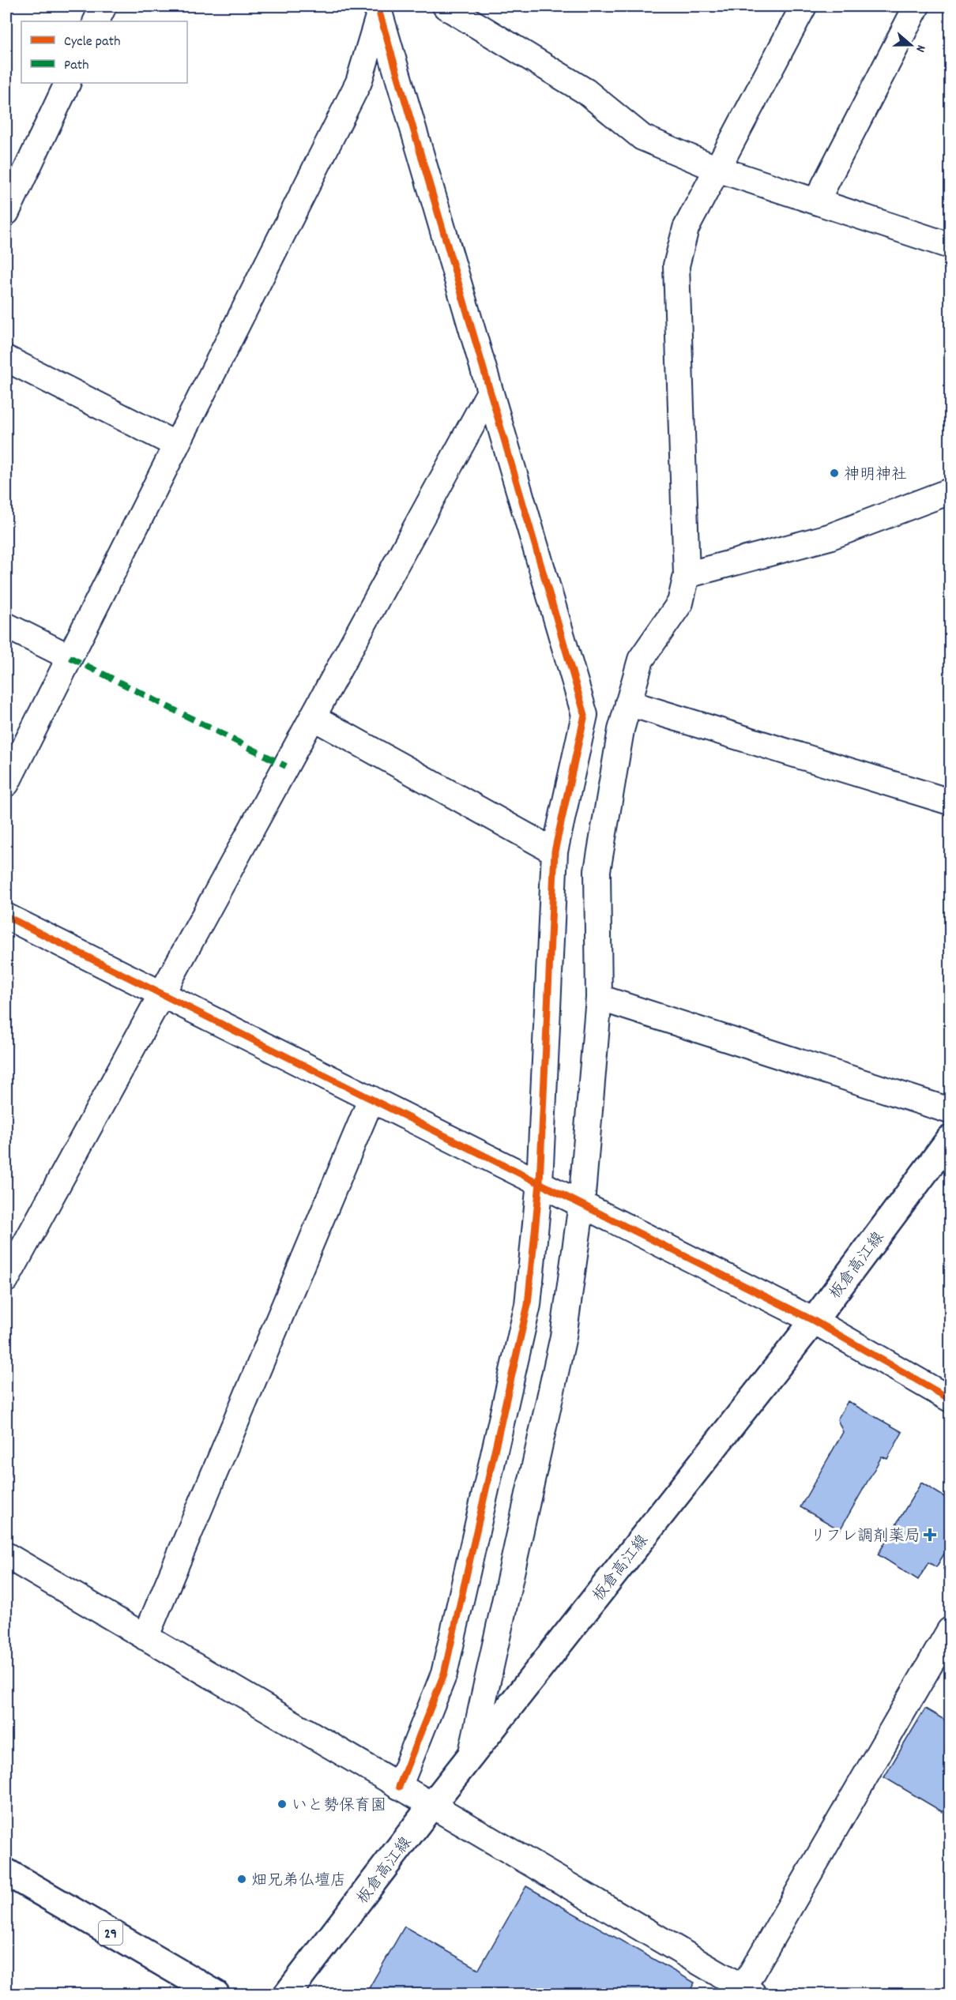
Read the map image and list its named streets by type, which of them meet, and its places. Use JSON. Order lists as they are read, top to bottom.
{
  "streets": {
    "main road": ["板倉高江線", "29"]
  },
  "places": {
    "other": ["神明神社", "いと勢保育園", "畑兄弟仏壇店"],
    "health": ["リフレ調剤薬局"]
  },
  "legend": ["Cycle path", "Path"],
  "north": "right"
}
